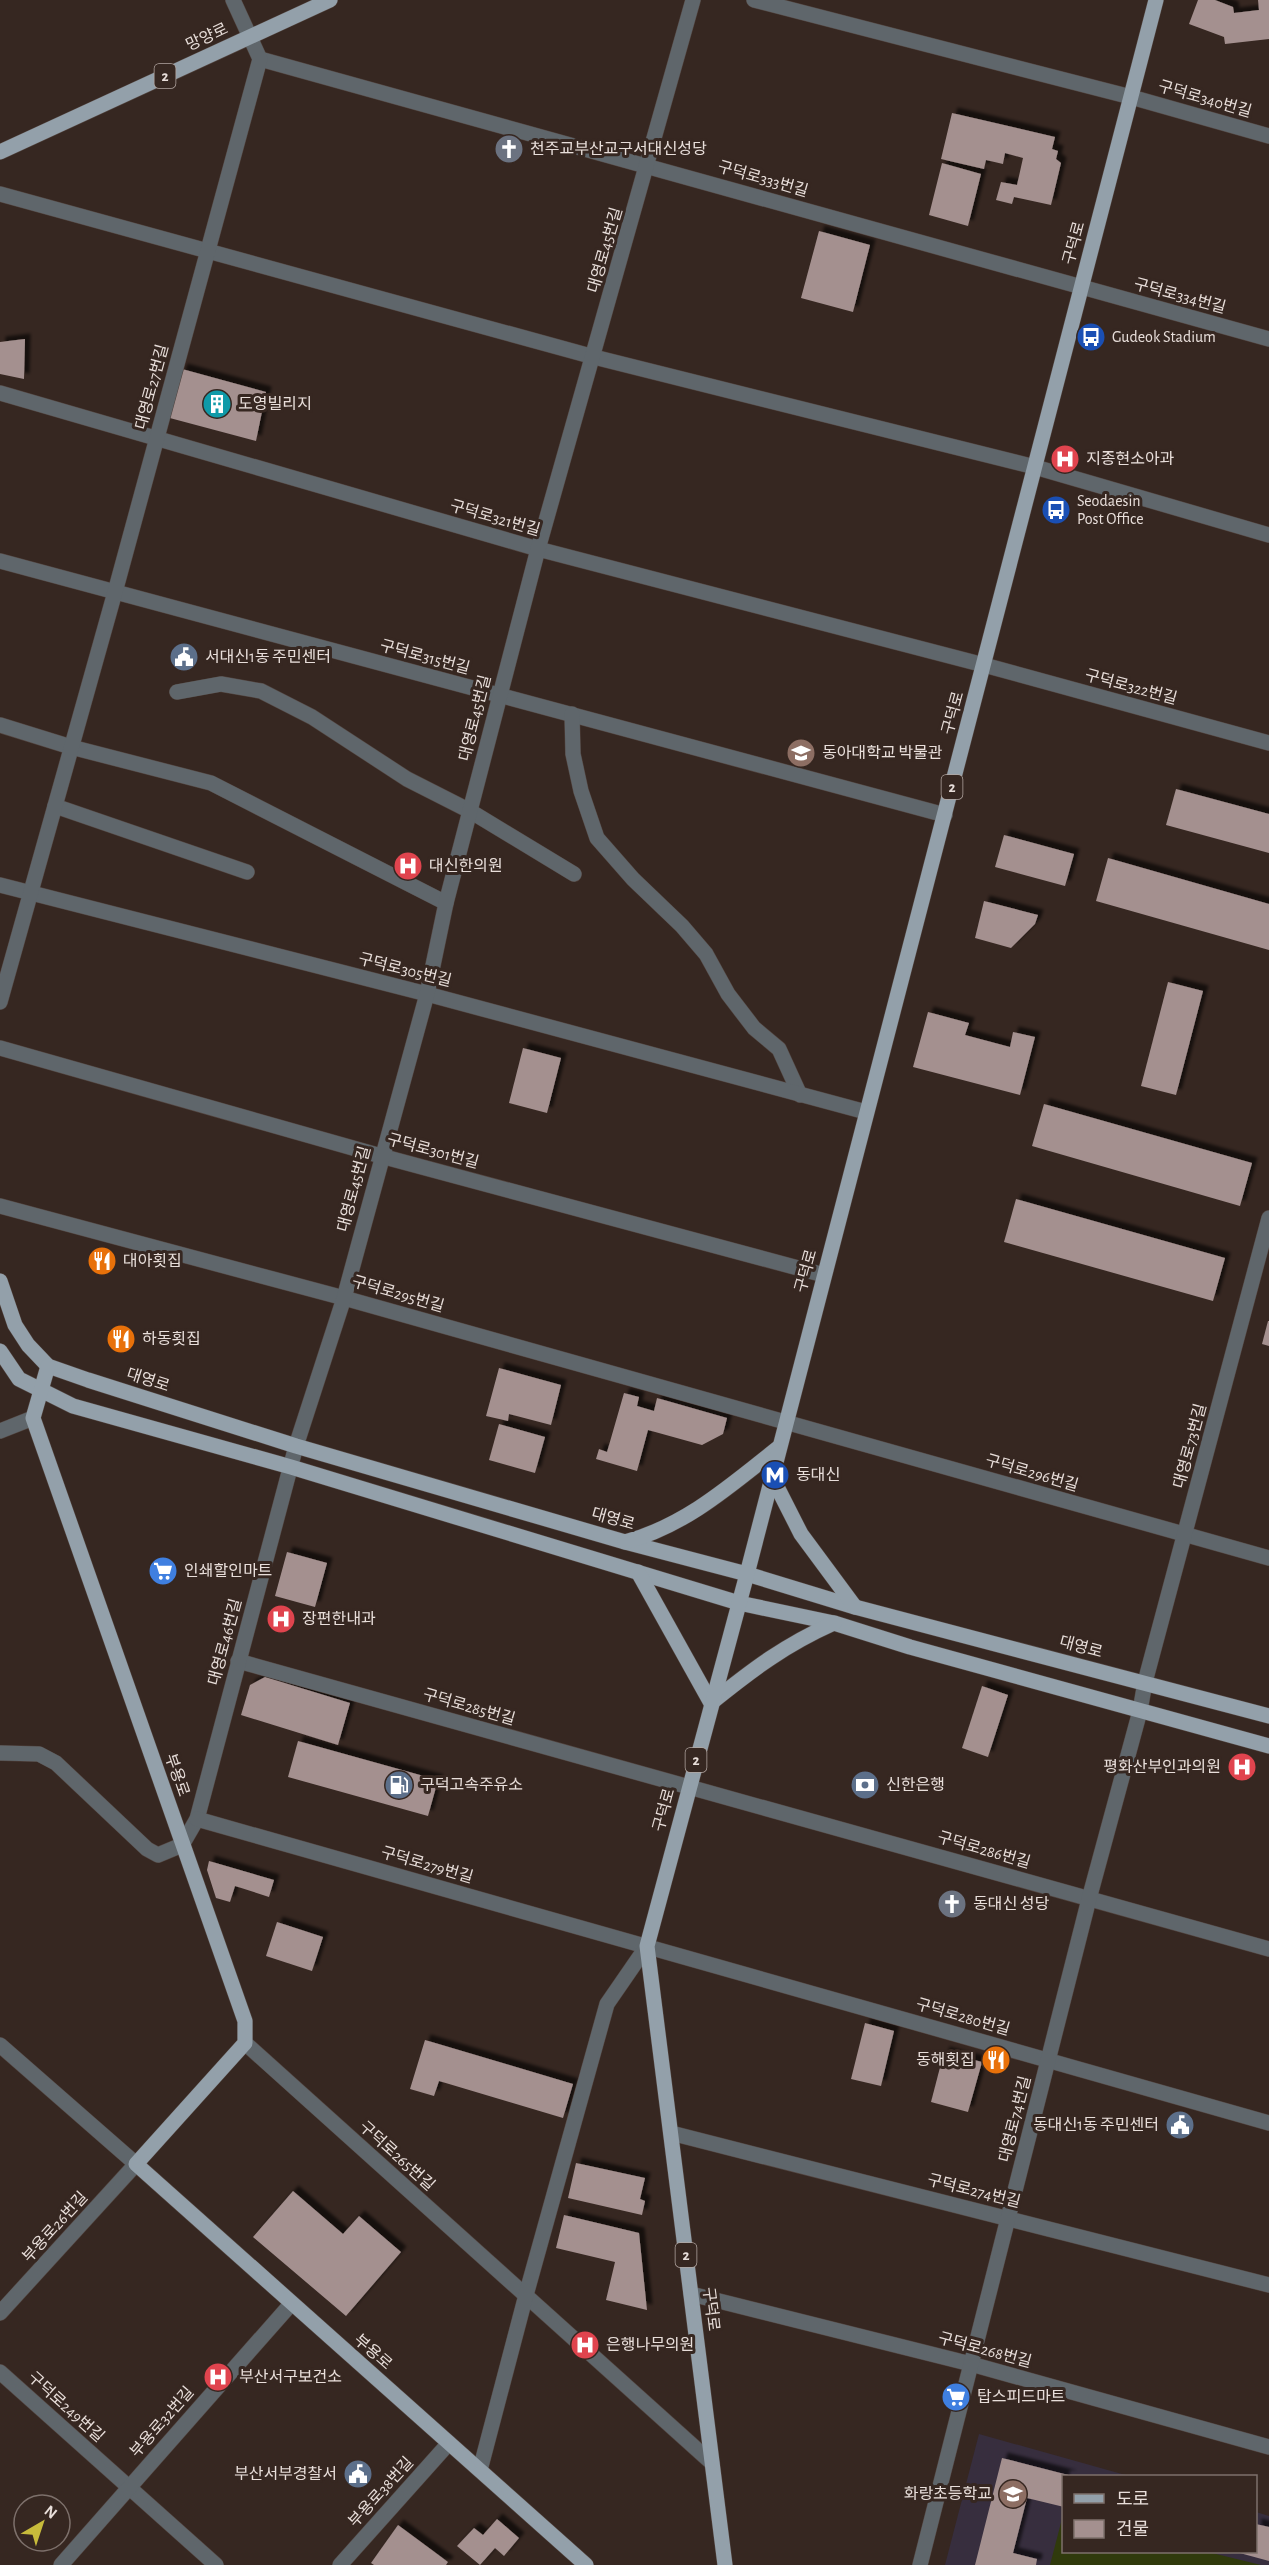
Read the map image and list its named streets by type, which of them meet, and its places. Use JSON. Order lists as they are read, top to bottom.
{
  "streets": {
    "main road": [
      "망양로",
      "2",
      "구덕로",
      "대영로",
      "부용로"
    ],
    "street": [
      "구덕로340번길",
      "구덕로333번길",
      "대영로45번길",
      "구덕로334번길",
      "대영로27번길",
      "구덕로321번길",
      "구덕로315번길",
      "구덕로322번길",
      "구덕로305번길",
      "구덕로301번길",
      "구덕로295번길",
      "대영로73번길",
      "구덕로296번길",
      "대영로46번길",
      "구덕로285번길",
      "구덕로286번길",
      "구덕로279번길",
      "구덕로280번길",
      "대영로74번길",
      "구덕로265번길",
      "구덕로274번길",
      "부용로26번길",
      "구덕로268번길",
      "구덕로249번길",
      "부용로32번길",
      "부용로38번길"
    ]
  },
  "crossings": [
    ["구덕로340번길", "구덕로"],
    ["구덕로333번길", "구덕로"],
    ["구덕로333번길", "대영로45번길"],
    ["구덕로333번길", "구덕로334번길"],
    ["구덕로333번길", "대영로27번길"],
    ["구덕로", "구덕로334번길"],
    ["구덕로", "구덕로321번길"],
    ["구덕로", "구덕로315번길"],
    ["구덕로", "구덕로322번길"],
    ["구덕로", "구덕로305번길"],
    ["구덕로", "구덕로301번길"],
    ["구덕로", "구덕로295번길"],
    ["구덕로", "대영로"],
    ["구덕로", "구덕로296번길"],
    ["구덕로", "구덕로285번길"],
    ["구덕로", "구덕로286번길"],
    ["구덕로", "구덕로279번길"],
    ["구덕로", "구덕로280번길"],
    ["구덕로", "구덕로265번길"],
    ["구덕로", "구덕로274번길"],
    ["구덕로", "구덕로268번길"],
    ["대영로45번길", "구덕로321번길"],
    ["대영로45번길", "구덕로315번길"],
    ["대영로45번길", "구덕로305번길"],
    ["대영로45번길", "구덕로301번길"],
    ["대영로45번길", "구덕로295번길"],
    ["대영로45번길", "대영로"],
    ["대영로45번길", "대영로46번길"],
    ["대영로27번길", "구덕로321번길"],
    ["대영로27번길", "구덕로315번길"],
    ["대영로27번길", "구덕로305번길"],
    ["구덕로321번길", "구덕로322번길"],
    ["구덕로295번길", "구덕로296번길"],
    ["대영로", "대영로73번길"],
    ["대영로", "대영로46번길"],
    ["대영로", "대영로74번길"],
    ["대영로73번길", "구덕로296번길"],
    ["대영로73번길", "대영로74번길"],
    ["대영로46번길", "구덕로285번길"],
    ["대영로46번길", "부용로"],
    ["대영로46번길", "구덕로279번길"],
    ["구덕로285번길", "구덕로286번길"],
    ["부용로", "구덕로265번길"],
    ["부용로", "부용로26번길"],
    ["부용로", "부용로32번길"],
    ["부용로", "부용로38번길"],
    ["구덕로286번길", "대영로74번길"],
    ["구덕로279번길", "구덕로280번길"],
    ["구덕로280번길", "대영로74번길"],
    ["대영로74번길", "구덕로274번길"],
    ["대영로74번길", "구덕로268번길"],
    ["구덕로249번길", "부용로32번길"]
  ],
  "places": {
    "church": ["천주교부산교구서대신성당", "동대신 성당"],
    "bus stop": ["Gudeok Stadium", "Seodaesin Post Office"],
    "building": ["도영빌리지"],
    "hospital": [
      "지종현소아과",
      "대신한의원",
      "장편한내과",
      "평화산부인과의원",
      "은행나무의원",
      "부산서구보건소"
    ],
    "public building": ["서대신1동 주민센터", "동대신1동 주민센터", "부산서부경찰서"],
    "school or university": ["동아대학교 박물관", "화랑초등학교"],
    "restaurant": ["대아횟집", "하동횟집", "동해횟집"],
    "metro station": ["동대신"],
    "supermarket": ["인쇄할인마트", "탑스피드마트"],
    "fuel station": ["구덕고속주유소"],
    "bank": ["신한은행"]
  },
  "legend": ["도로", "건물"],
  "north": "top right"
}
